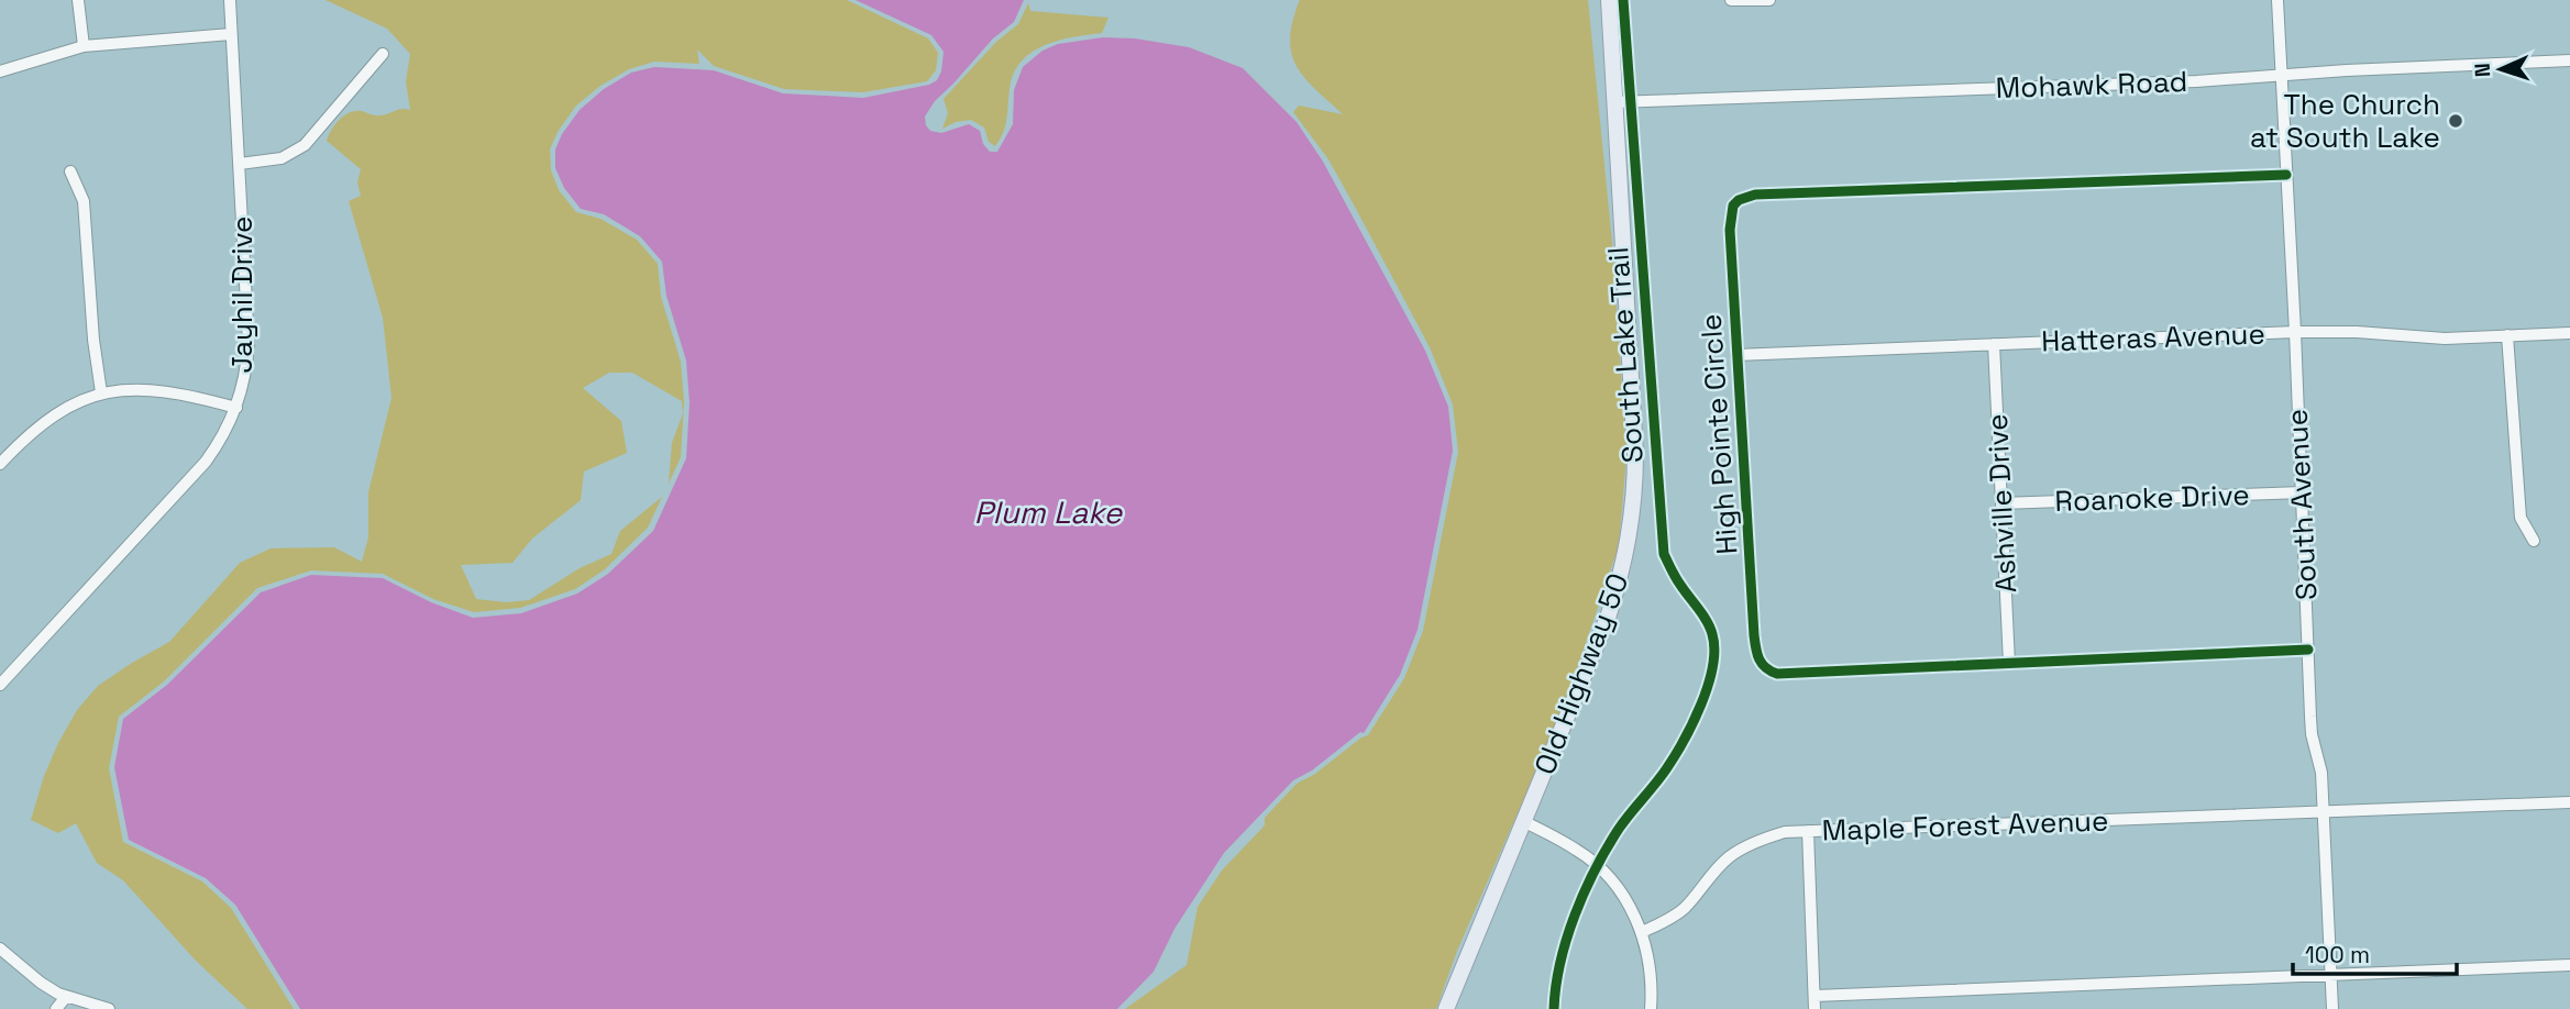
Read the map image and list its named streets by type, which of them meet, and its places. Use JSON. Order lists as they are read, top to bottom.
{
  "streets": {
    "main road": ["Old Highway 50"],
    "street": [
      "Mohawk Road",
      "Jayhil Drive",
      "Hatteras Avenue",
      "High Pointe Circle",
      "Roanoke Drive",
      "Ashville Drive",
      "South Avenue",
      "Maple Forest Avenue"
    ],
    "cycle path": ["South Lake Trail"]
  },
  "crossings": [
    ["Mohawk Road", "South Avenue"],
    ["Mohawk Road", "Old Highway 50"],
    ["Hatteras Avenue", "High Pointe Circle"],
    ["Hatteras Avenue", "Ashville Drive"],
    ["Hatteras Avenue", "South Avenue"],
    ["High Pointe Circle", "Ashville Drive"],
    ["High Pointe Circle", "South Avenue"],
    ["Roanoke Drive", "Ashville Drive"],
    ["Roanoke Drive", "South Avenue"],
    ["South Avenue", "Maple Forest Avenue"]
  ],
  "water": ["Plum Lake"],
  "places": ["The Church at South Lake"],
  "scale_bar": "100 m",
  "north": "left"
}
